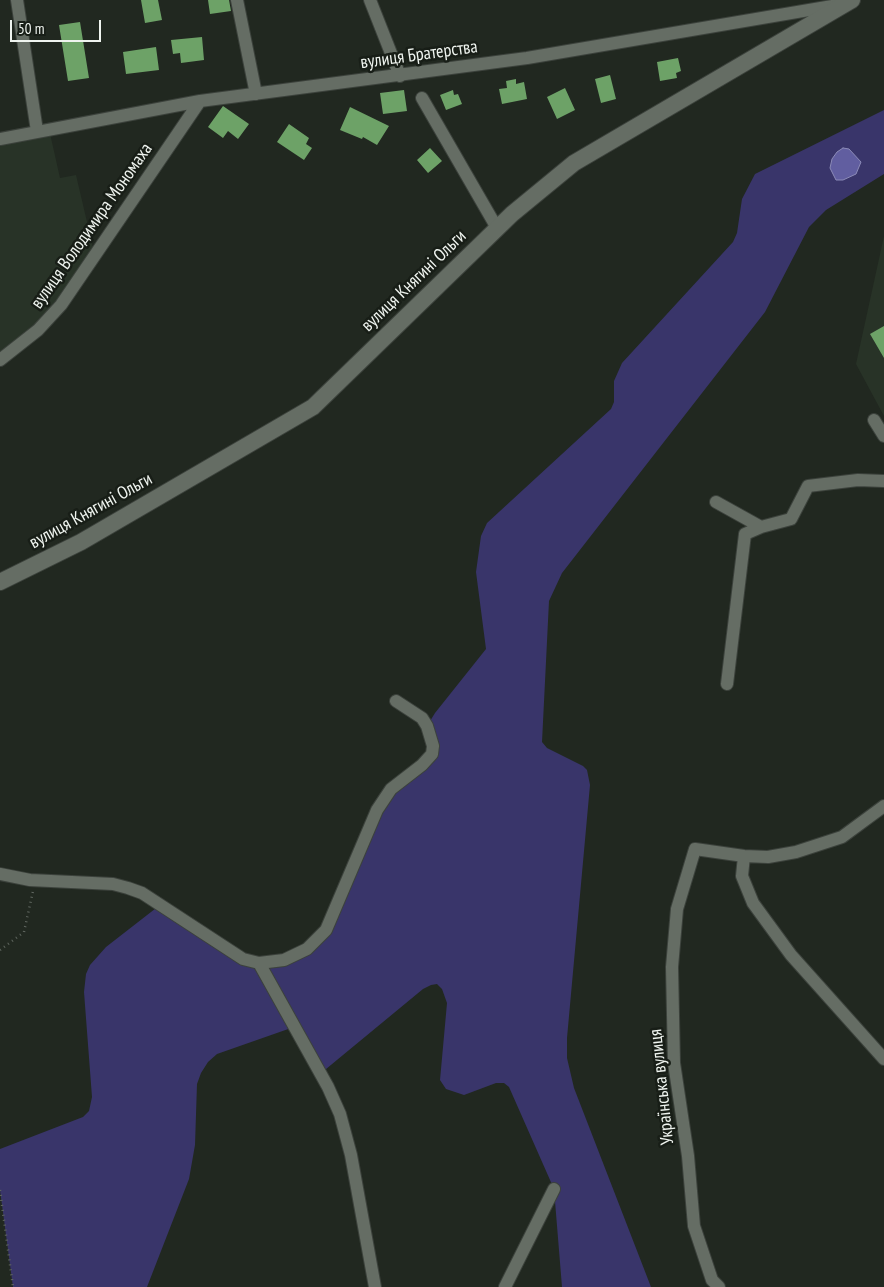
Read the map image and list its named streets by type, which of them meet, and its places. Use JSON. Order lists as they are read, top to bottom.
{
  "streets": {
    "street": [
      "вулиця Братерства",
      "вулиця Володимира Мономаха",
      "вулиця Княгині Ольги",
      "Українська вулиця"
    ]
  },
  "crossings": [
    ["вулиця Братерства", "вулиця Володимира Мономаха"],
    ["вулиця Братерства", "вулиця Княгині Ольги"]
  ],
  "scale_bar": "50 m"
}
